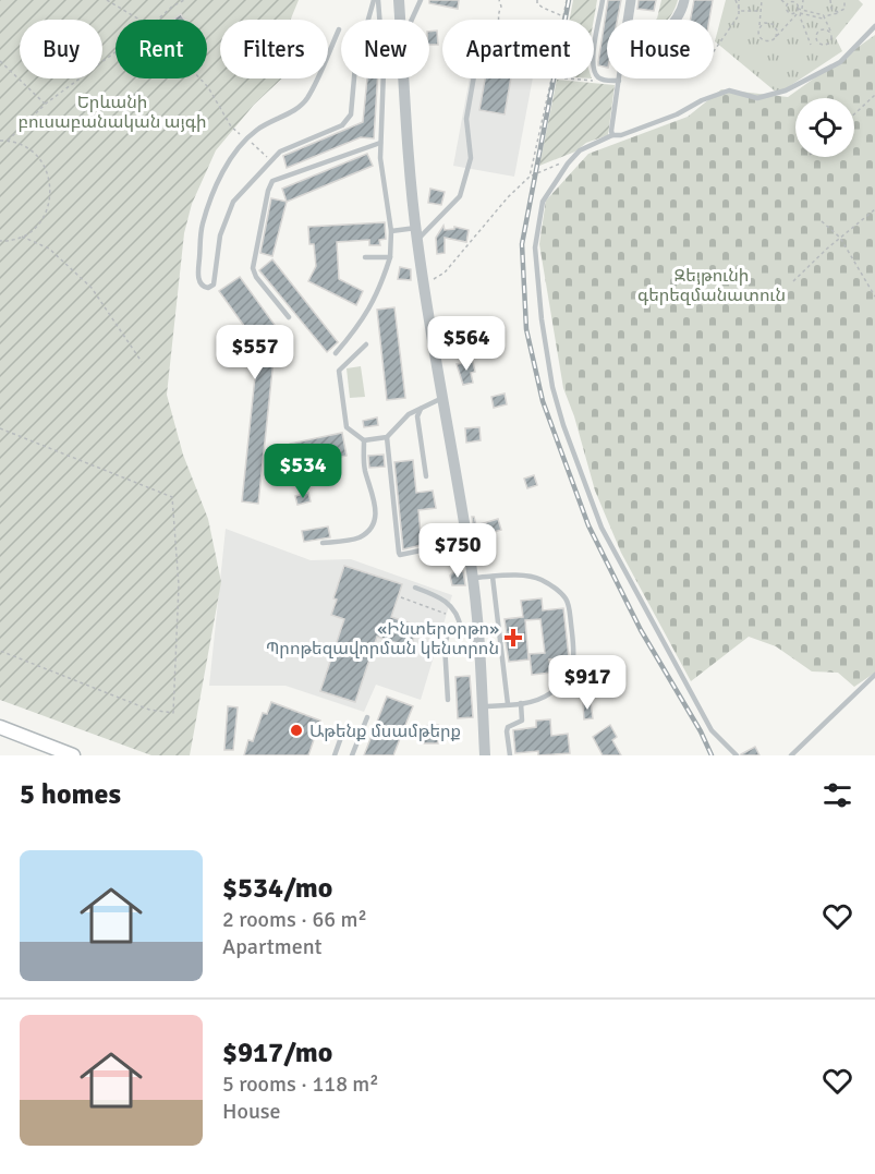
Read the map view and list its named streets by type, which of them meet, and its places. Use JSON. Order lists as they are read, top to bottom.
{
  "parks": ["Երևանի բուսաբանական այգի", "Զեյթունի գերեզմանատուն"],
  "places": {
    "health": ["«Ինտերօրթո» Պրոթեզավորման կենտրոն"],
    "other": ["Աթենք մսամթերք"]
  },
  "page": {
    "chip": [
      "Buy",
      "Rent",
      "Filters",
      "New",
      "Apartment",
      "House"
    ],
    "price": [
      "$564",
      "$557",
      "$534",
      "$750",
      "$917"
    ],
    "heading": "5 homes",
    "list": [
      {
        "name": "$534/mo",
        "note": "2 rooms · 66 m² · Apartment"
      },
      {
        "name": "$917/mo",
        "note": "5 rooms · 118 m² · House"
      }
    ]
  }
}
